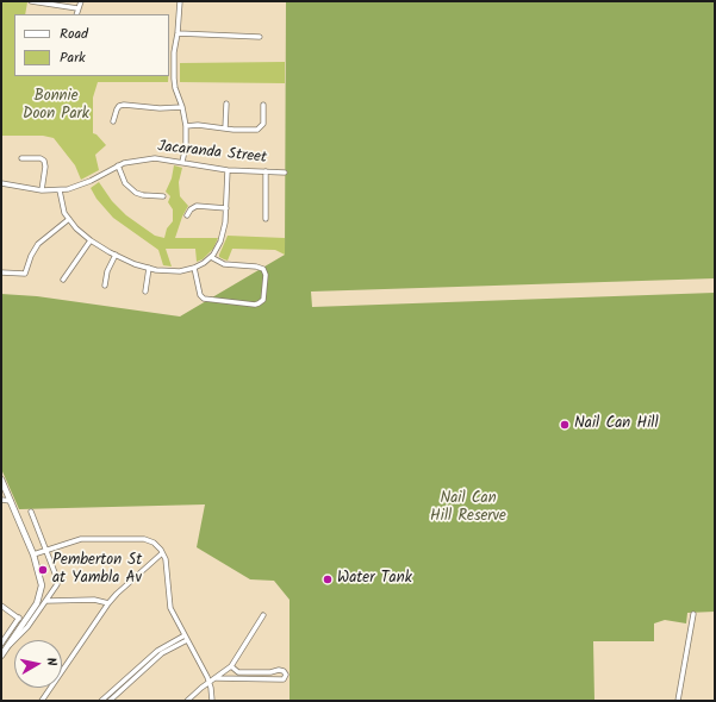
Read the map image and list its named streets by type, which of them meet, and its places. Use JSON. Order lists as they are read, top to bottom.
{
  "streets": {
    "street": ["Jacaranda Street"]
  },
  "parks": ["Bonnie Doon Park", "Nail Can Hill Reserve"],
  "places": ["Nail Can Hill", "Pemberton St at Yambla Av", "Water Tank"],
  "legend": ["Road", "Park"],
  "north": "right"
}
